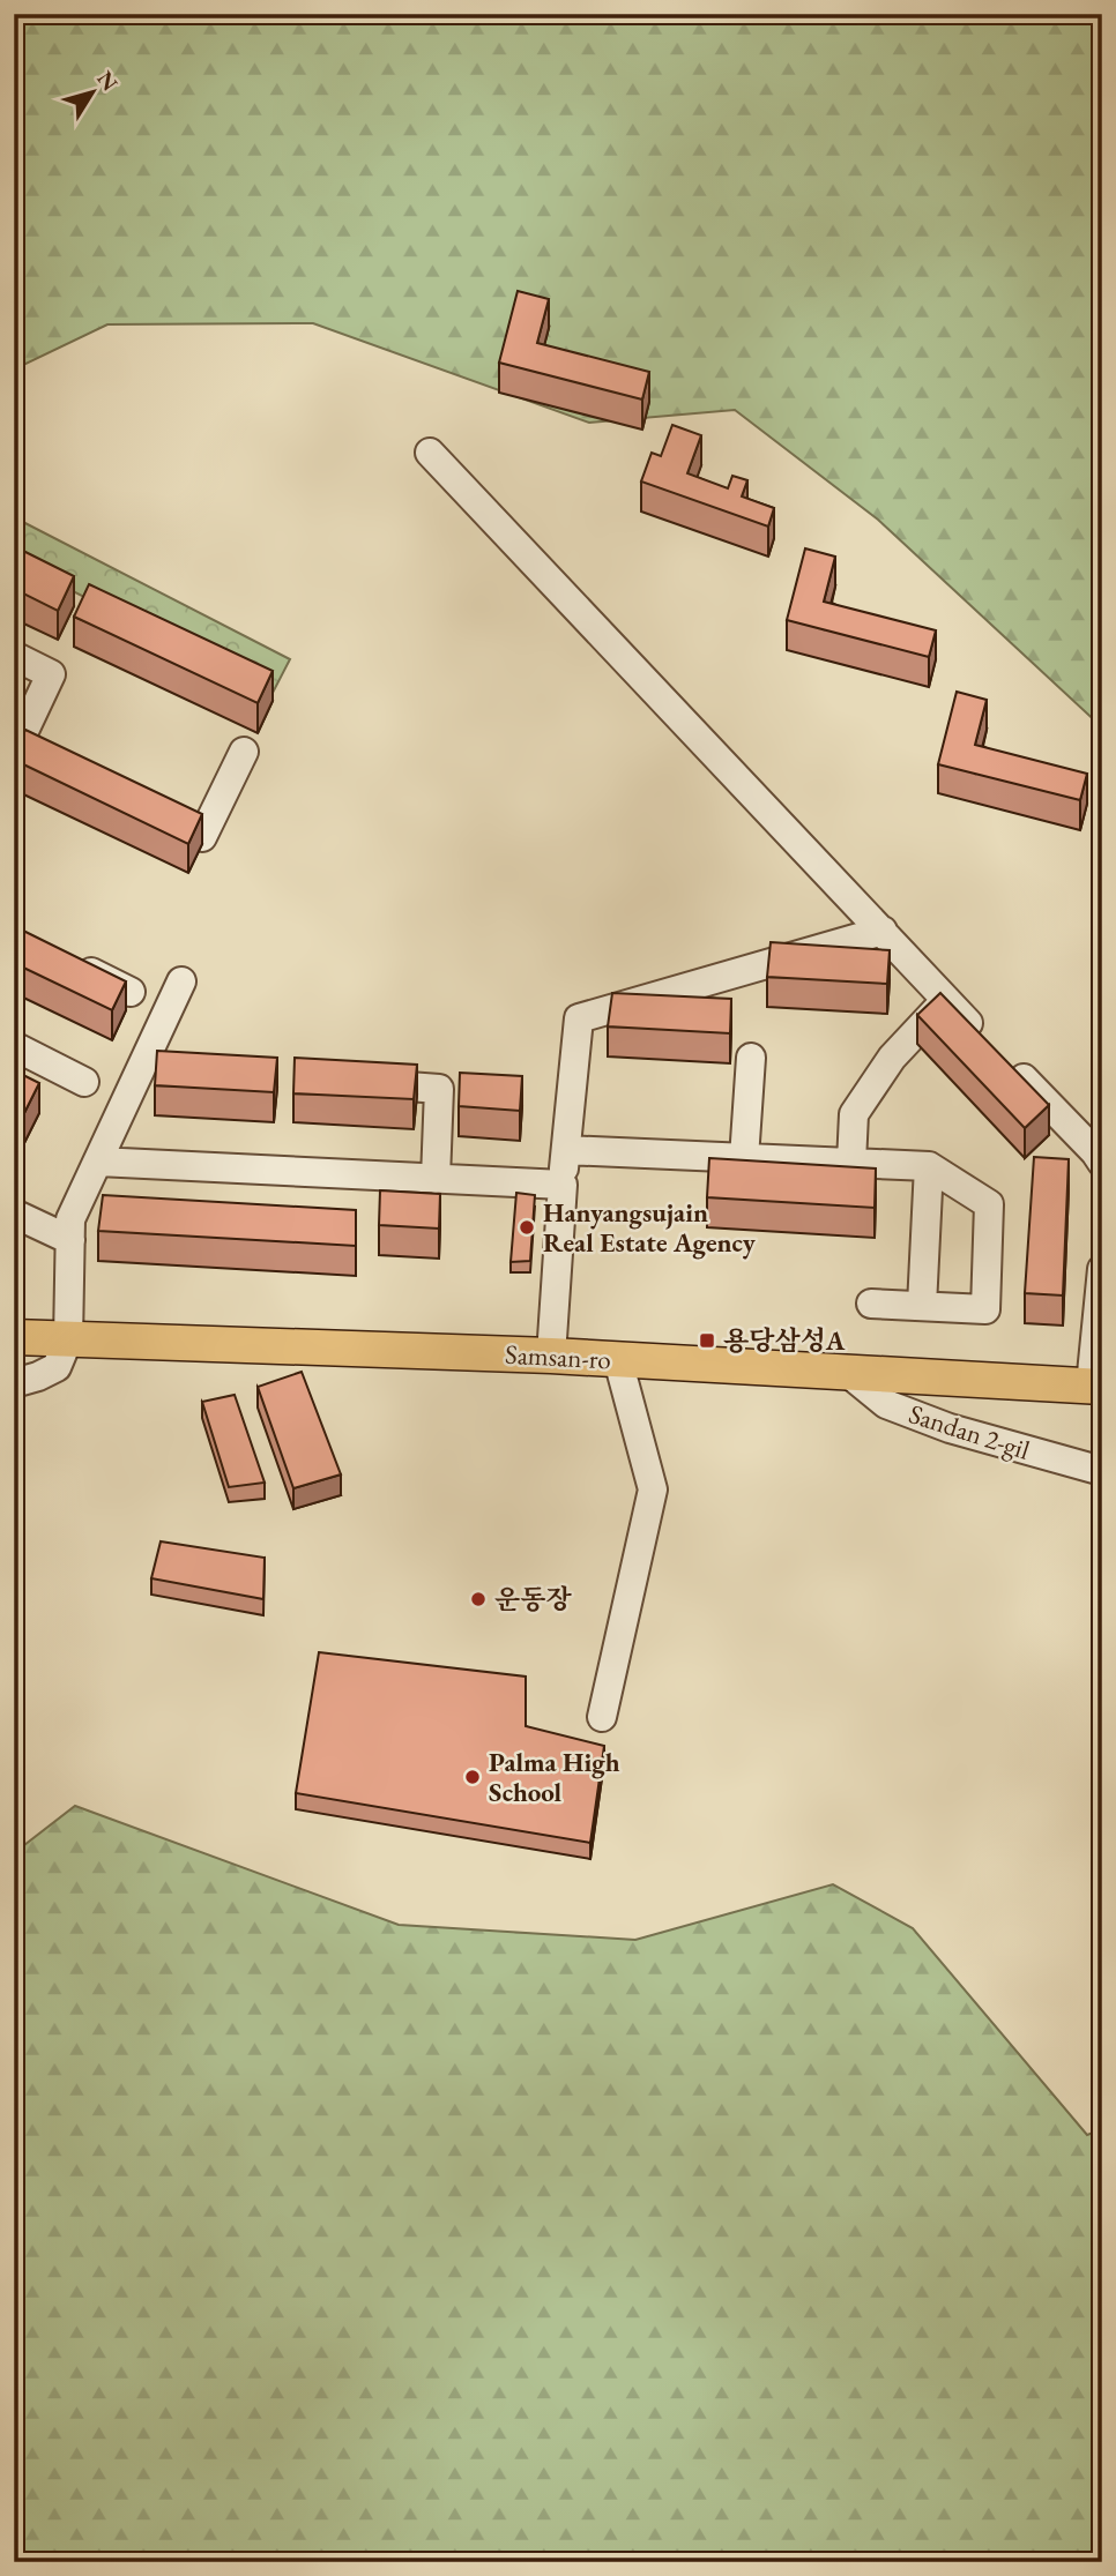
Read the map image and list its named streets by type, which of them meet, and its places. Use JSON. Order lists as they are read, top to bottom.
{
  "streets": {
    "main road": ["Samsan-ro"],
    "street": ["Sandan 2-gil"]
  },
  "crossings": [
    ["Samsan-ro", "Sandan 2-gil"]
  ],
  "places": {
    "other": ["Hanyangsujain Real Estate Agency", "운동장", "Palma High School"],
    "transit": ["용당삼성A"]
  },
  "north": "top right"
}
